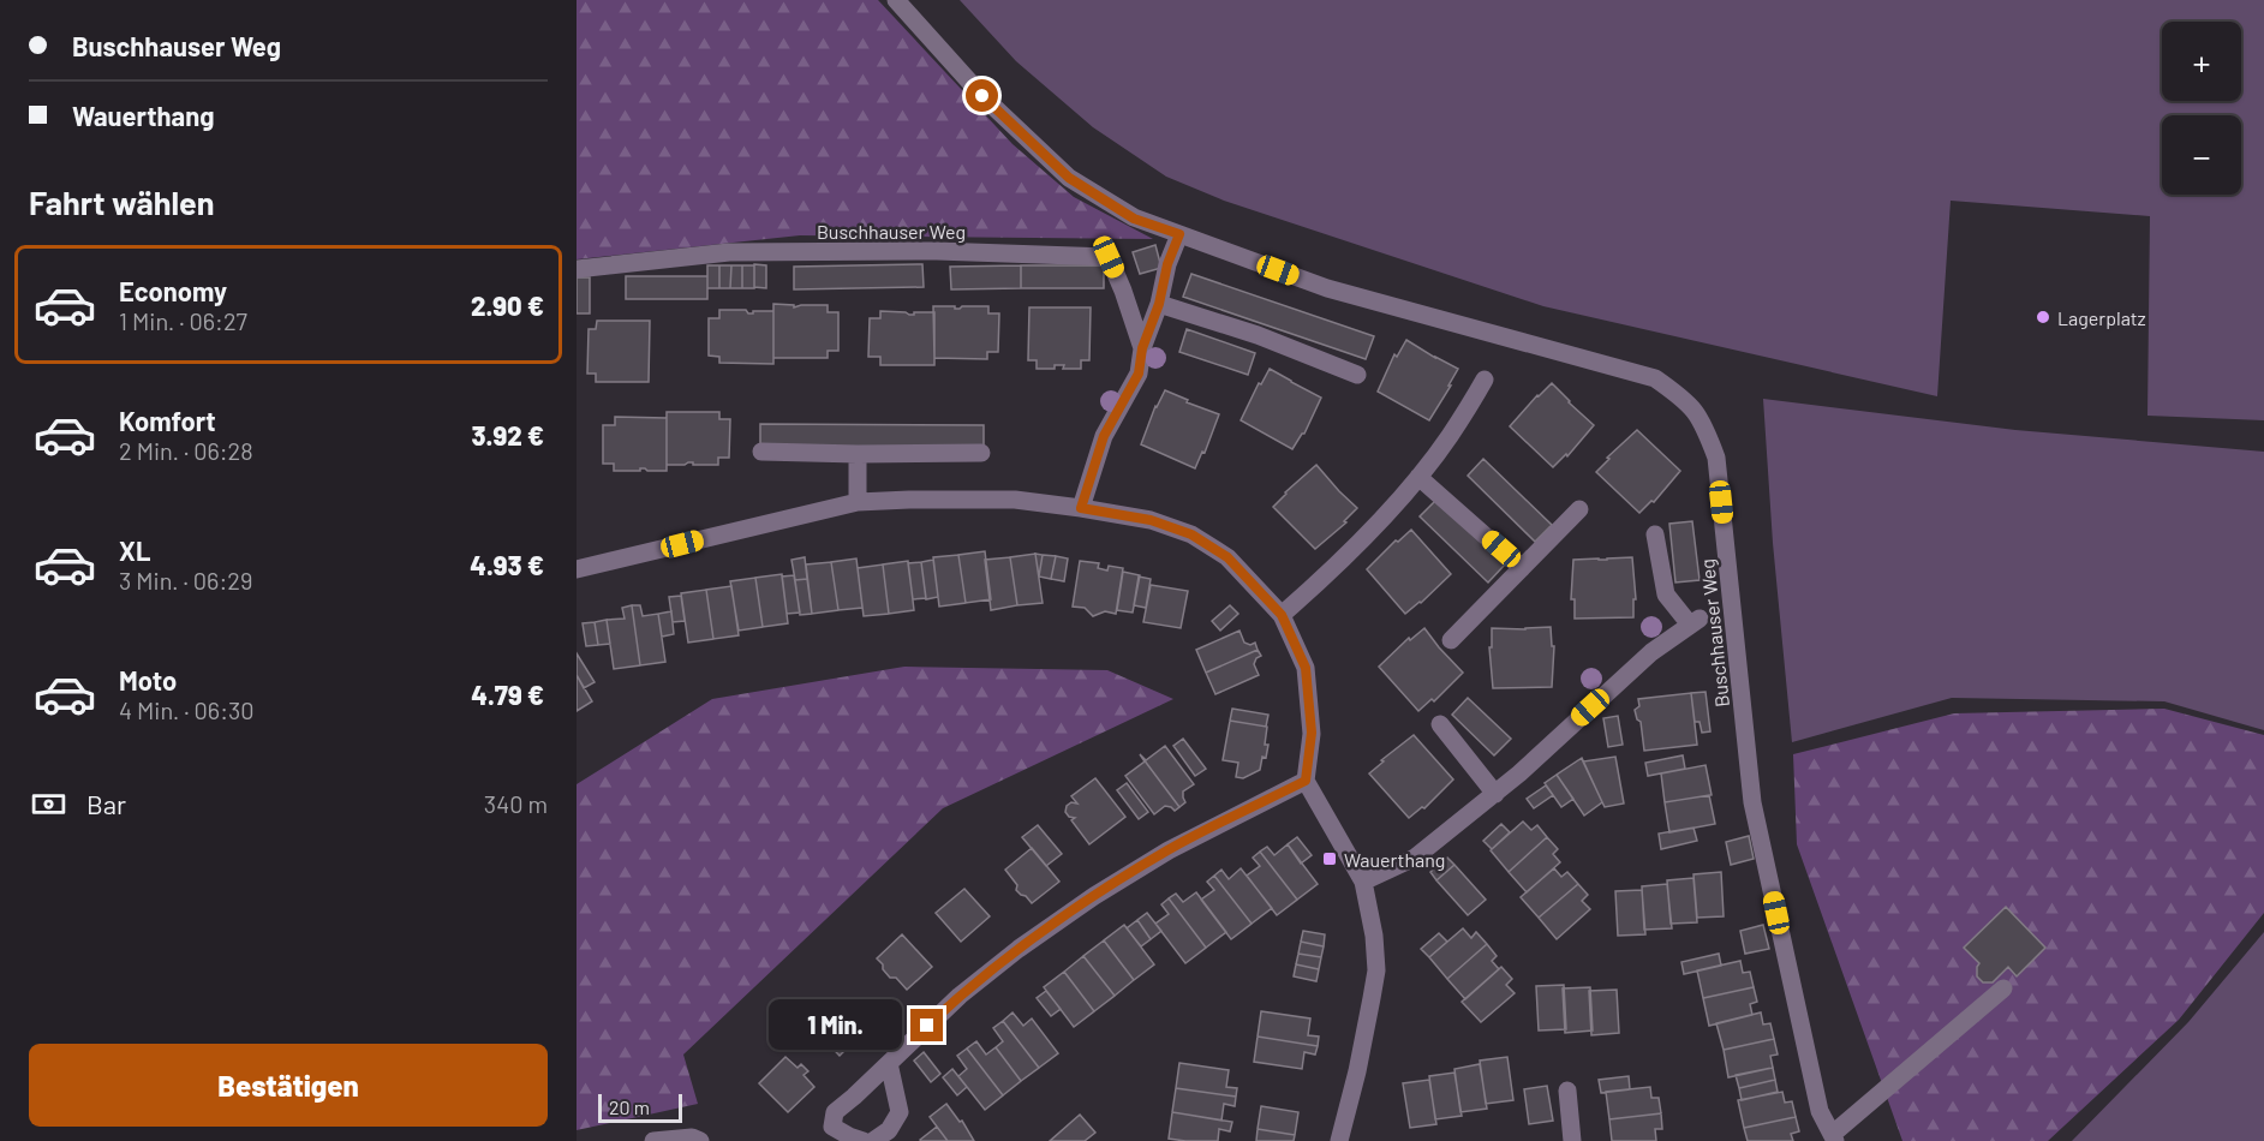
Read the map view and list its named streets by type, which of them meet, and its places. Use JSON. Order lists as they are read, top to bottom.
{
  "streets": {
    "street": ["Buschhauser Weg"]
  },
  "places": {
    "other": ["Lagerplatz"],
    "transit": ["Wauerthang"]
  },
  "scale_bar": "20 m",
  "page": {
    "banner": ["Buschhauser Weg", "Wauerthang"],
    "map_buttons": ["+", "−"],
    "heading": "Fahrt wählen",
    "list": [
      {
        "name": "Economy",
        "note": "1 Min. · 06:27",
        "value": "2.90 €"
      },
      {
        "name": "Komfort",
        "note": "2 Min. · 06:28",
        "value": "3.92 €"
      },
      {
        "name": "XL",
        "note": "3 Min. · 06:29",
        "value": "4.93 €"
      },
      {
        "name": "Moto",
        "note": "4 Min. · 06:30",
        "value": "4.79 €"
      }
    ],
    "pay": ["Bar", "340 m"],
    "bubble": "1 Min.",
    "buttons": "Bestätigen",
    "scale": "20 m"
  }
}
